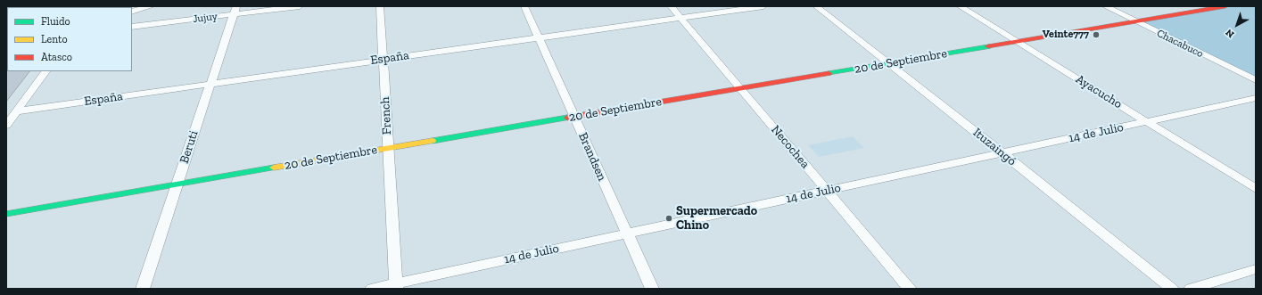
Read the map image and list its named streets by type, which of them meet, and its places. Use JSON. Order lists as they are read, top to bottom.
{
  "streets": {
    "street": [
      "Jujuy",
      "Chacabuco",
      "España",
      "20 de Septiembre",
      "Ayacucho",
      "French",
      "14 de Julio",
      "Beruti",
      "Necochea",
      "Ituzaingó",
      "Brandsen"
    ]
  },
  "crossings": [
    ["Jujuy", "Beruti"],
    ["Chacabuco", "20 de Septiembre"],
    ["España", "French"],
    ["España", "Beruti"],
    ["España", "Necochea"],
    ["España", "Brandsen"],
    ["20 de Septiembre", "Ayacucho"],
    ["20 de Septiembre", "French"],
    ["20 de Septiembre", "Beruti"],
    ["20 de Septiembre", "Necochea"],
    ["20 de Septiembre", "Ituzaingó"],
    ["20 de Septiembre", "Brandsen"],
    ["Ayacucho", "14 de Julio"],
    ["French", "14 de Julio"],
    ["14 de Julio", "Necochea"],
    ["14 de Julio", "Ituzaingó"],
    ["14 de Julio", "Brandsen"]
  ],
  "places": ["Veinte777", "Supermercado Chino"],
  "legend": ["Fluido", "Lento", "Atasco"],
  "north": "bottom left"
}
